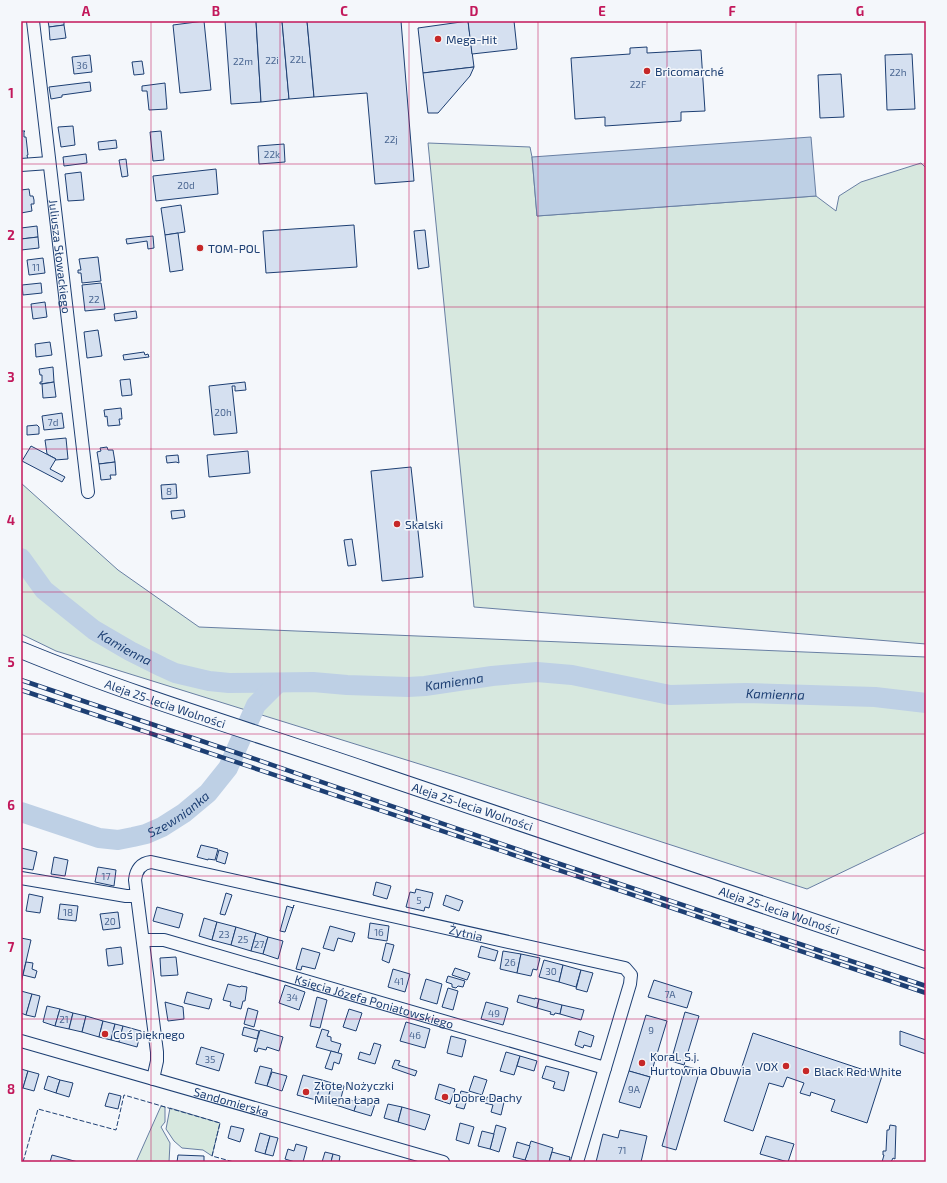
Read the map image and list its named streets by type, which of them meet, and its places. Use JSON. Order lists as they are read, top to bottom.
{
  "streets": {
    "main road": ["Aleja 25-lecia Wolności"],
    "street": [
      "Juliusza Słowackiego",
      "Żytnia",
      "Księcia Józefa Poniatowskiego",
      "Sandomierska"
    ]
  },
  "crossings": [
    ["Żytnia", "Księcia Józefa Poniatowskiego"]
  ],
  "water": ["Kamienna", "Szewnianka"],
  "places": [
    "Mega-Hit",
    "Bricomarché",
    "TOM-POL",
    "Skalski",
    "Coś pięknego",
    "Koral. S.j. Hurtownia Obuwia",
    "VOX",
    "Black Red White",
    "Złote Nożyczki Milena Łapa",
    "Dobre Dachy"
  ],
  "house_numbers": [
    "22L",
    "22i",
    "22m",
    "36",
    "22h",
    "22F",
    "22j",
    "22k",
    "20d",
    "11",
    "22",
    "20h",
    "7d",
    "8",
    "17",
    "5",
    "18",
    "20",
    "16",
    "23",
    "25",
    "27",
    "26",
    "30",
    "41",
    "7A",
    "34",
    "49",
    "21",
    "9",
    "46",
    "35",
    "9A",
    "71"
  ],
  "grid": {
    "columns": [
      "A",
      "B",
      "C",
      "D",
      "E",
      "F",
      "G"
    ],
    "rows": [
      "1",
      "2",
      "3",
      "4",
      "5",
      "6",
      "7",
      "8"
    ]
  }
}
